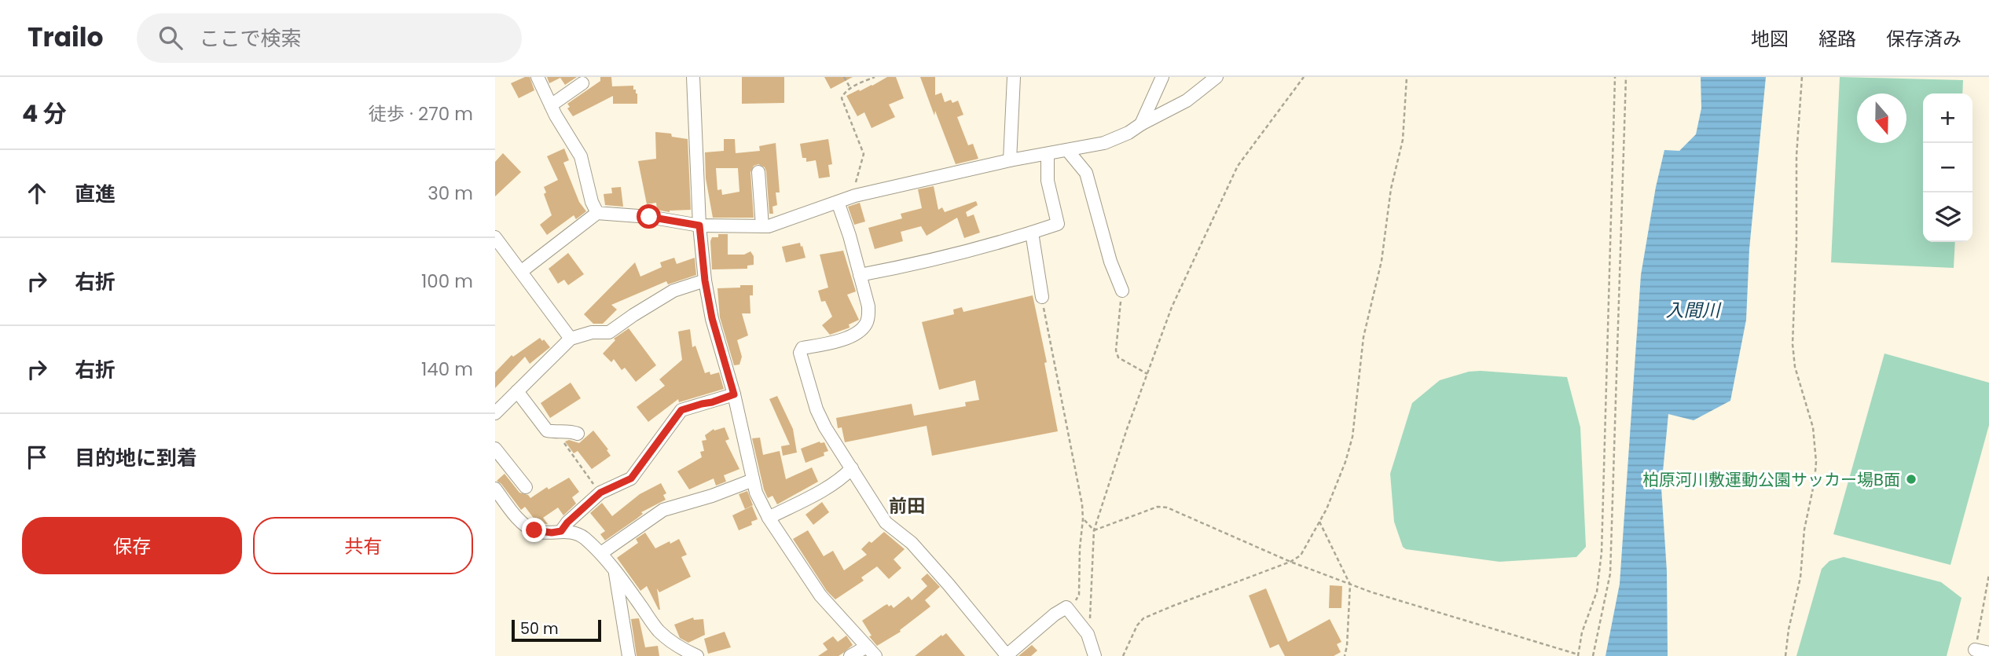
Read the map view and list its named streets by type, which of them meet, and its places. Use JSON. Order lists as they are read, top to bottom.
{
  "districts": ["前田"],
  "water": ["入間川"],
  "places": ["柏原河川敷運動公園サッカー場B面"],
  "scale_bar": "50 m",
  "north": "bottom",
  "page": {
    "header": "Trailo",
    "search": "ここで検索",
    "nav": ["地図", "経路", "保存済み"],
    "heading": ["4 分", "徒歩 · 270 m"],
    "map_buttons": ["+", "−"],
    "list": [
      ["直進", "30 m"],
      ["右折", "100 m"],
      ["右折", "140 m"],
      "目的地に到着"
    ],
    "buttons": ["保存", "共有"],
    "scale": "50 m"
  }
}
